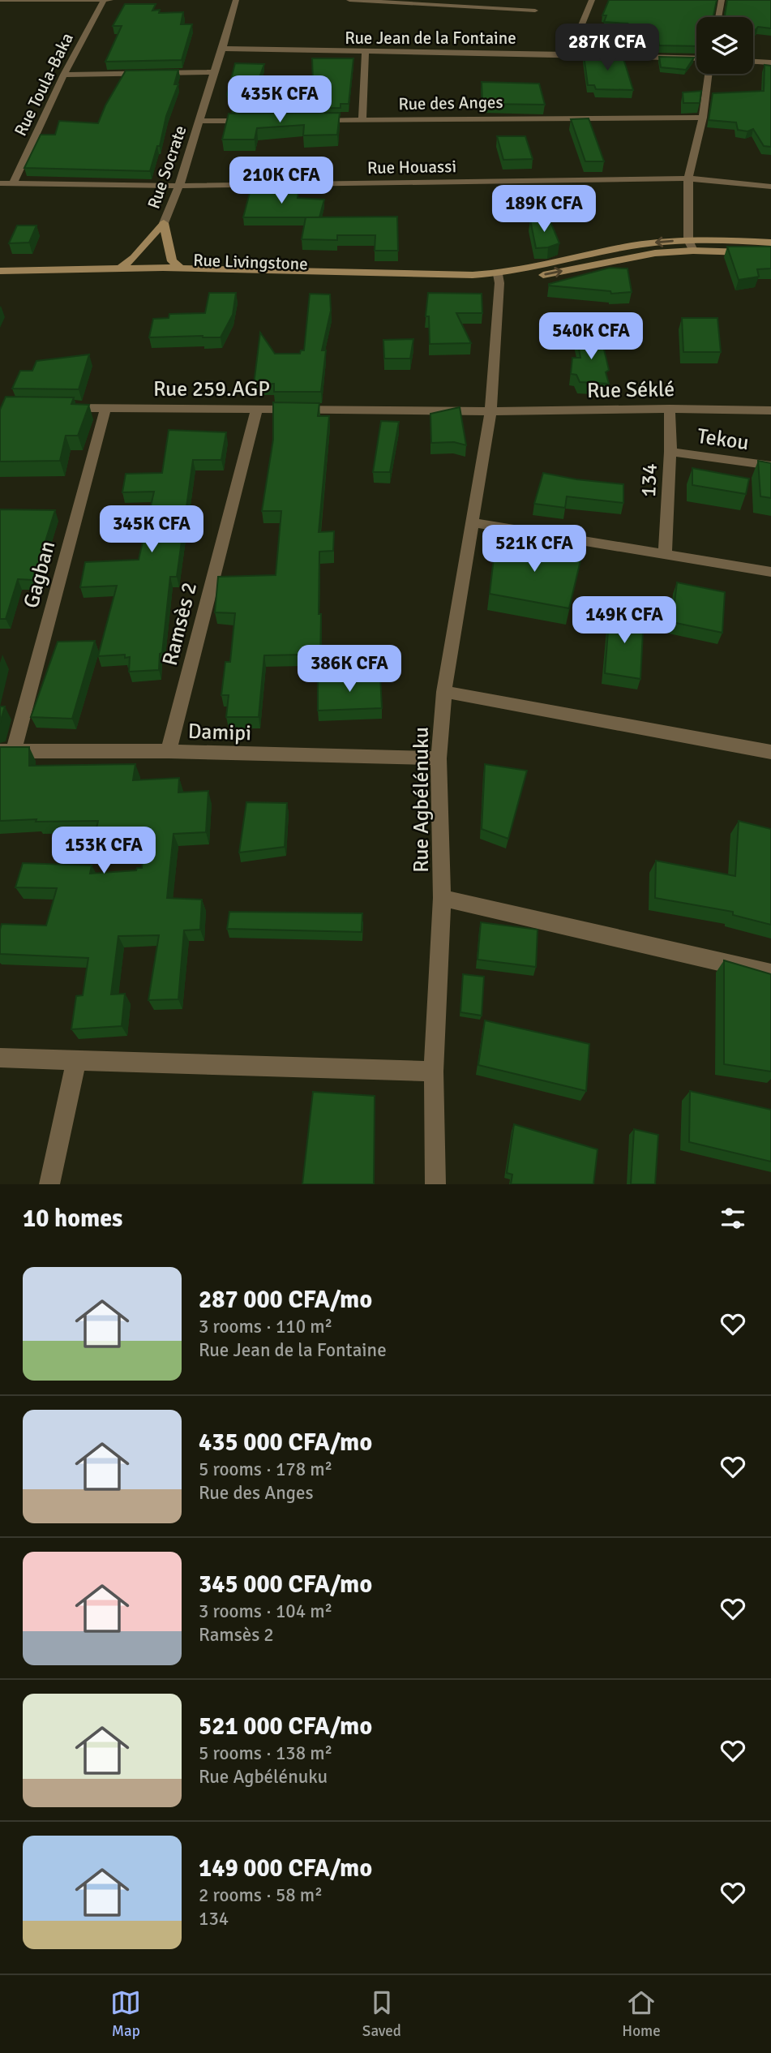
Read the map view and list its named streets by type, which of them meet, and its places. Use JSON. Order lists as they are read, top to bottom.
{
  "streets": {
    "street": [
      "Rue Jean de la Fontaine",
      "Rue Toula-Baka",
      "Rue des Anges",
      "Rue Socrate",
      "Rue Houassi",
      "Rue Livingstone",
      "Rue 259.AGP",
      "Rue Séklé",
      "Tekou",
      "134",
      "Gagban",
      "Ramsès 2",
      "Damipi",
      "Rue Agbélénuku"
    ]
  },
  "crossings": [
    ["Rue Jean de la Fontaine", "Rue Socrate"],
    ["Rue Toula-Baka", "Rue Houassi"],
    ["Rue Socrate", "Rue Houassi"],
    ["Rue Livingstone", "Rue Agbélénuku"],
    ["Rue 259.AGP", "Rue Séklé"],
    ["Rue 259.AGP", "Gagban"],
    ["Rue 259.AGP", "Ramsès 2"],
    ["Rue 259.AGP", "Rue Agbélénuku"],
    ["Rue Séklé", "134"],
    ["Rue Séklé", "Rue Agbélénuku"],
    ["Tekou", "134"],
    ["Gagban", "Damipi"],
    ["Ramsès 2", "Damipi"],
    ["Damipi", "Rue Agbélénuku"]
  ],
  "page": {
    "price": [
      "287K CFA",
      "435K CFA",
      "210K CFA",
      "189K CFA",
      "540K CFA",
      "345K CFA",
      "521K CFA",
      "149K CFA",
      "386K CFA",
      "153K CFA"
    ],
    "heading": "10 homes",
    "list": [
      {
        "name": "287 000 CFA/mo",
        "note": "3 rooms · 110 m² · Rue Jean de la Fontaine"
      },
      {
        "name": "435 000 CFA/mo",
        "note": "5 rooms · 178 m² · Rue des Anges"
      },
      {
        "name": "345 000 CFA/mo",
        "note": "3 rooms · 104 m² · Ramsès 2"
      },
      {
        "name": "521 000 CFA/mo",
        "note": "5 rooms · 138 m² · Rue Agbélénuku"
      },
      {
        "name": "149 000 CFA/mo",
        "note": "2 rooms · 58 m² · 134"
      }
    ],
    "tabs": ["Map", "Saved", "Home"]
  }
}
